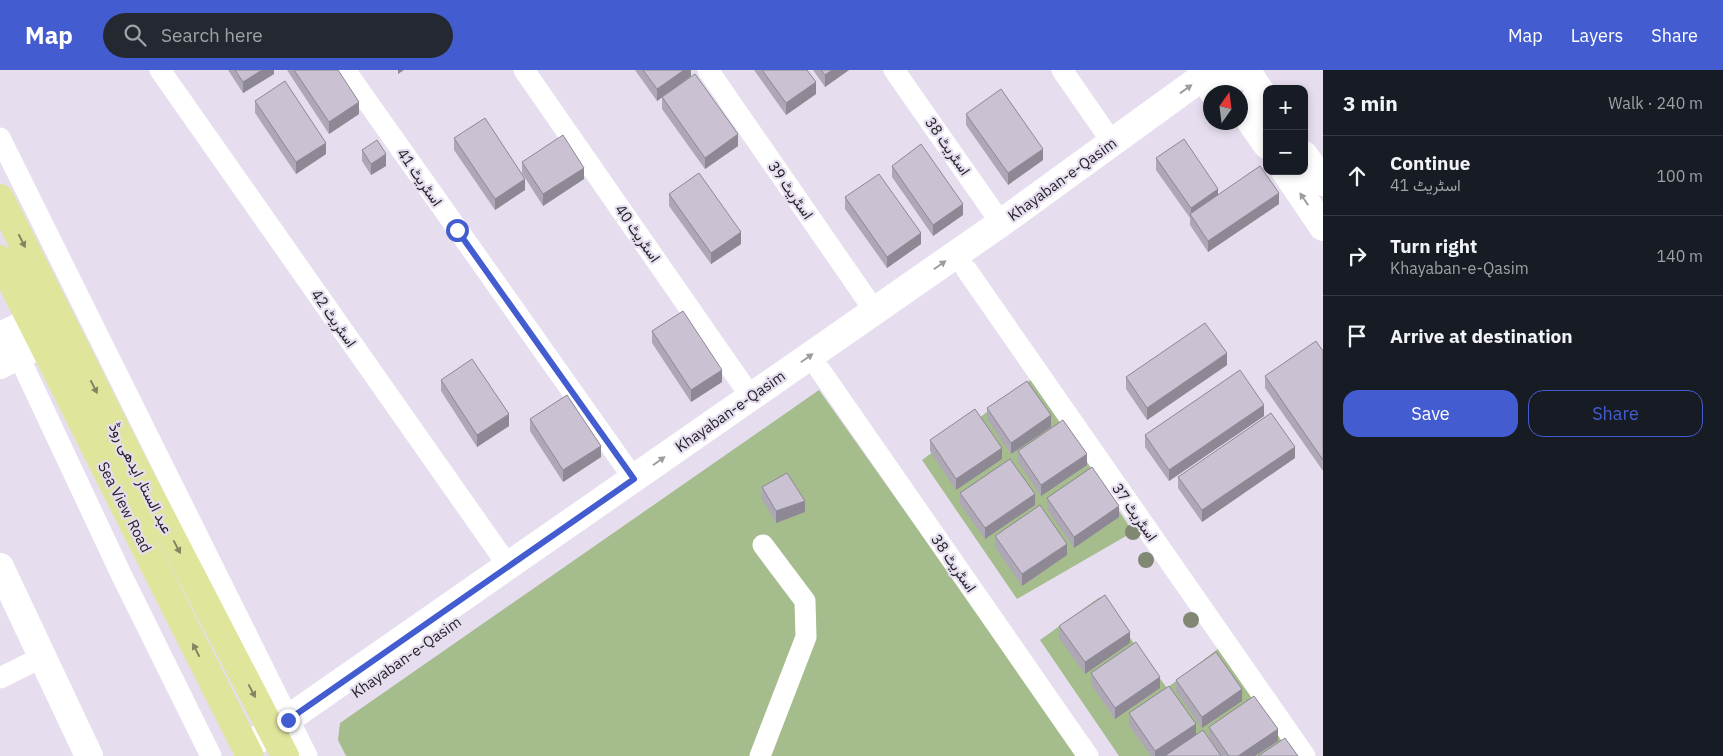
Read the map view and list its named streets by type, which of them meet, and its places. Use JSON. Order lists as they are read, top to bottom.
{
  "streets": {
    "main road": ["عبد الستار ایدھی روڈ", "Sea View Road"],
    "street": [
      "اسٹریٹ 38",
      "اسٹریٹ 41",
      "Khayaban-e-Qasim",
      "اسٹریٹ 39",
      "اسٹریٹ 40",
      "اسٹریٹ 42",
      "اسٹریٹ 37"
    ]
  },
  "crossings": [
    ["اسٹریٹ 38", "Khayaban-e-Qasim"],
    ["اسٹریٹ 41", "Khayaban-e-Qasim"],
    ["Khayaban-e-Qasim", "اسٹریٹ 39"],
    ["Khayaban-e-Qasim", "اسٹریٹ 40"],
    ["Khayaban-e-Qasim", "اسٹریٹ 42"],
    ["Khayaban-e-Qasim", "عبد الستار ایدھی روڈ"],
    ["Khayaban-e-Qasim", "Sea View Road"],
    ["Khayaban-e-Qasim", "اسٹریٹ 37"],
    ["عبد الستار ایدھی روڈ", "Sea View Road"]
  ],
  "one_way": ["عبد الستار ایدھی روڈ", "Sea View Road"],
  "north": "top",
  "page": {
    "header": "Map",
    "search": "Search here",
    "nav": ["Map", "Layers", "Share"],
    "heading": ["3 min", "Walk · 240 m"],
    "map_buttons": ["+", "−"],
    "list": [
      ["Continue", "اسٹریٹ 41", "100 m"],
      ["Turn right", "Khayaban-e-Qasim", "140 m"],
      "Arrive at destination"
    ],
    "buttons": ["Save", "Share"]
  }
}
